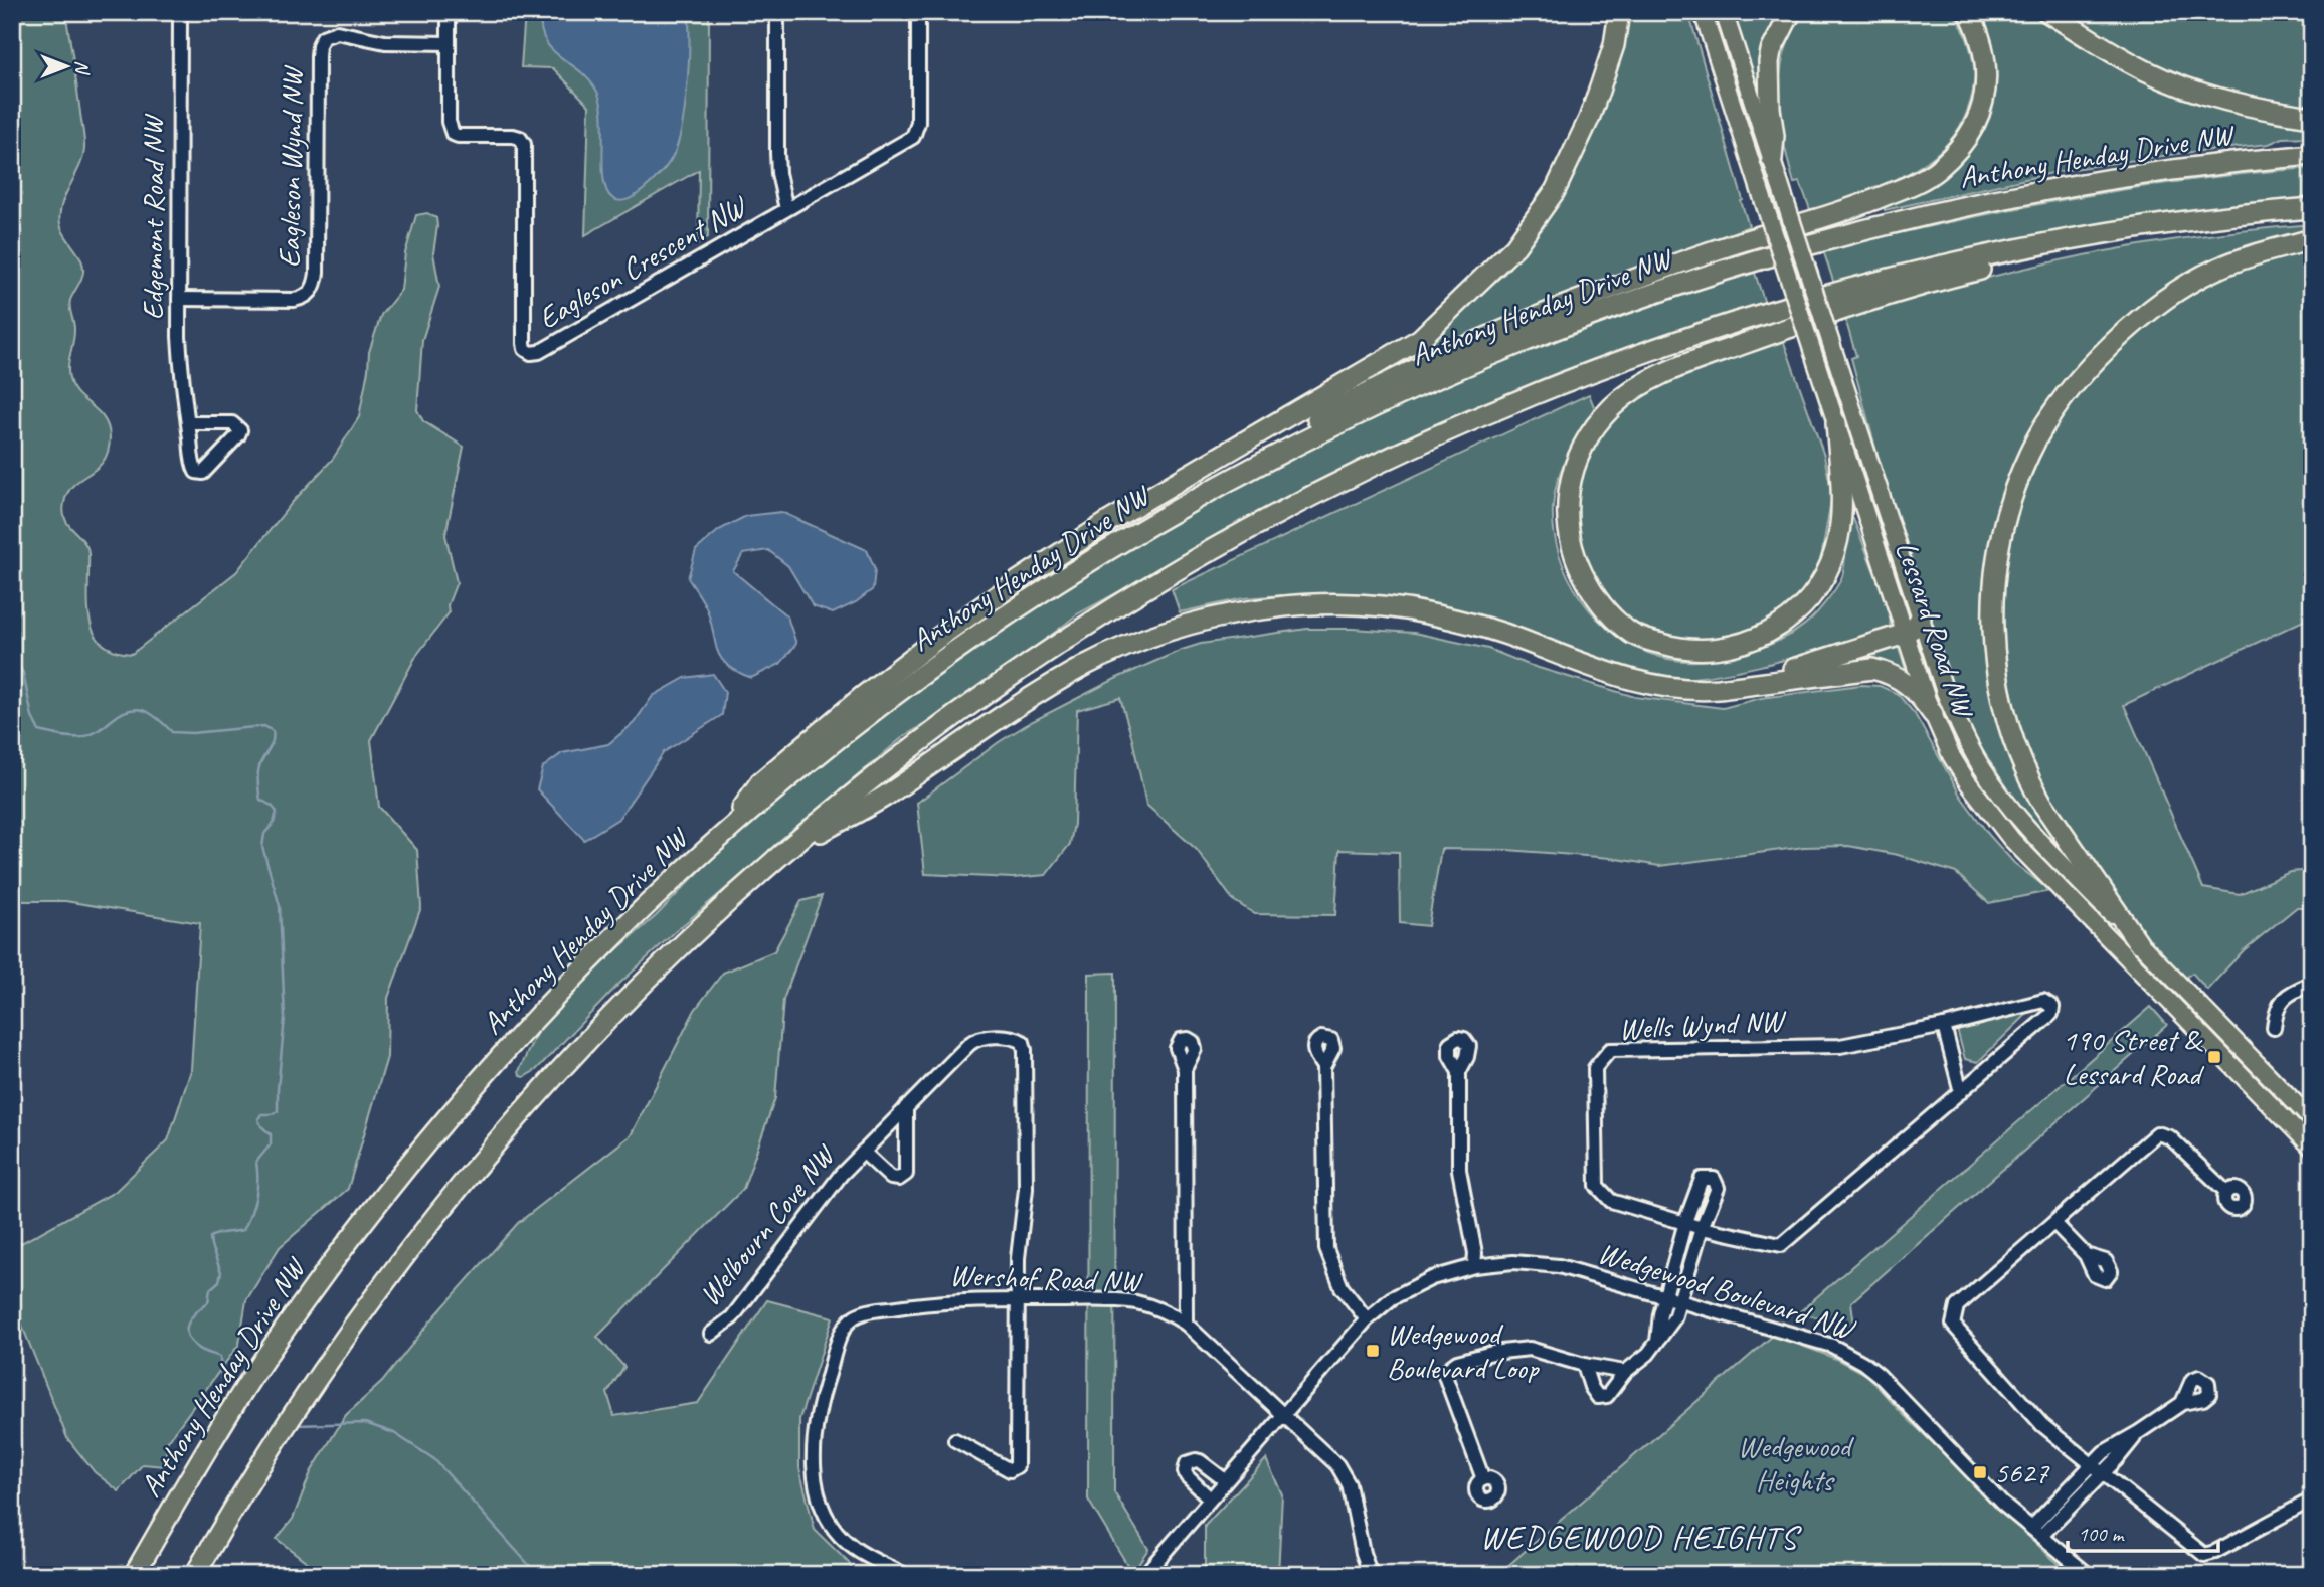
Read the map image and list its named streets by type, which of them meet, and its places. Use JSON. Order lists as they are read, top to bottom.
{
  "streets": {
    "highway": ["Anthony Henday Drive NW"],
    "main road": ["Lessard Road NW"],
    "street": [
      "Eagleson Wynd NW",
      "Edgemont Road NW",
      "Eagleson Crescent NW",
      "Wells Wynd NW",
      "Welbourn Cove NW",
      "Wershof Road NW",
      "Wedgewood Boulevard NW"
    ]
  },
  "crossings": [
    ["Eagleson Wynd NW", "Edgemont Road NW"],
    ["Eagleson Wynd NW", "Eagleson Crescent NW"],
    ["Welbourn Cove NW", "Wershof Road NW"],
    ["Wershof Road NW", "Wedgewood Boulevard NW"]
  ],
  "districts": ["WEDGEWOOD HEIGHTS"],
  "parks": ["Wedgewood Heights"],
  "places": {
    "transit": ["190 Street & Lessard Road", "Wedgewood Boulevard Loop", "5627"]
  },
  "scale_bar": "100 m",
  "north": "right"
}
